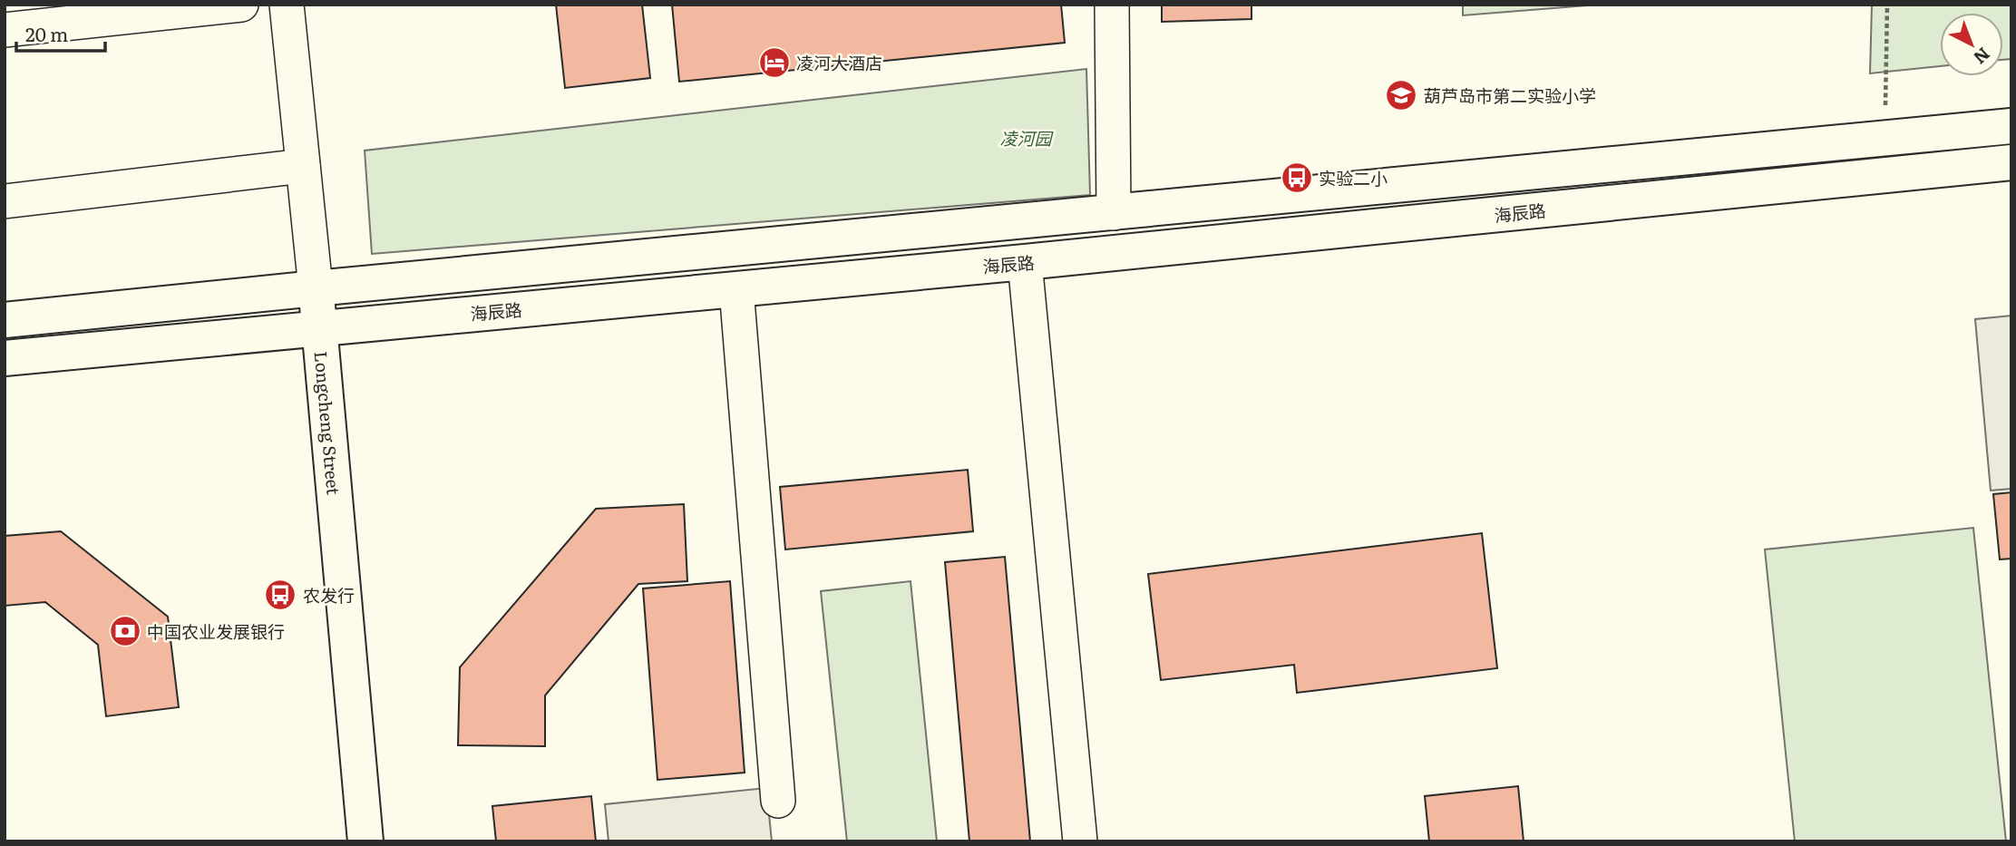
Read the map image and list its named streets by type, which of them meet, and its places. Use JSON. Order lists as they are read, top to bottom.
{
  "streets": {
    "main road": ["海辰路", "Longcheng Street"]
  },
  "crossings": [
    ["海辰路", "Longcheng Street"]
  ],
  "parks": ["凌河园"],
  "places": {
    "hotel": ["凌河大酒店"],
    "school or university": ["葫芦岛市第二实验小学"],
    "bus stop": ["实验二小", "农发行"],
    "bank": ["中国农业发展银行"]
  },
  "scale_bar": "20 m",
  "north": "bottom right"
}
